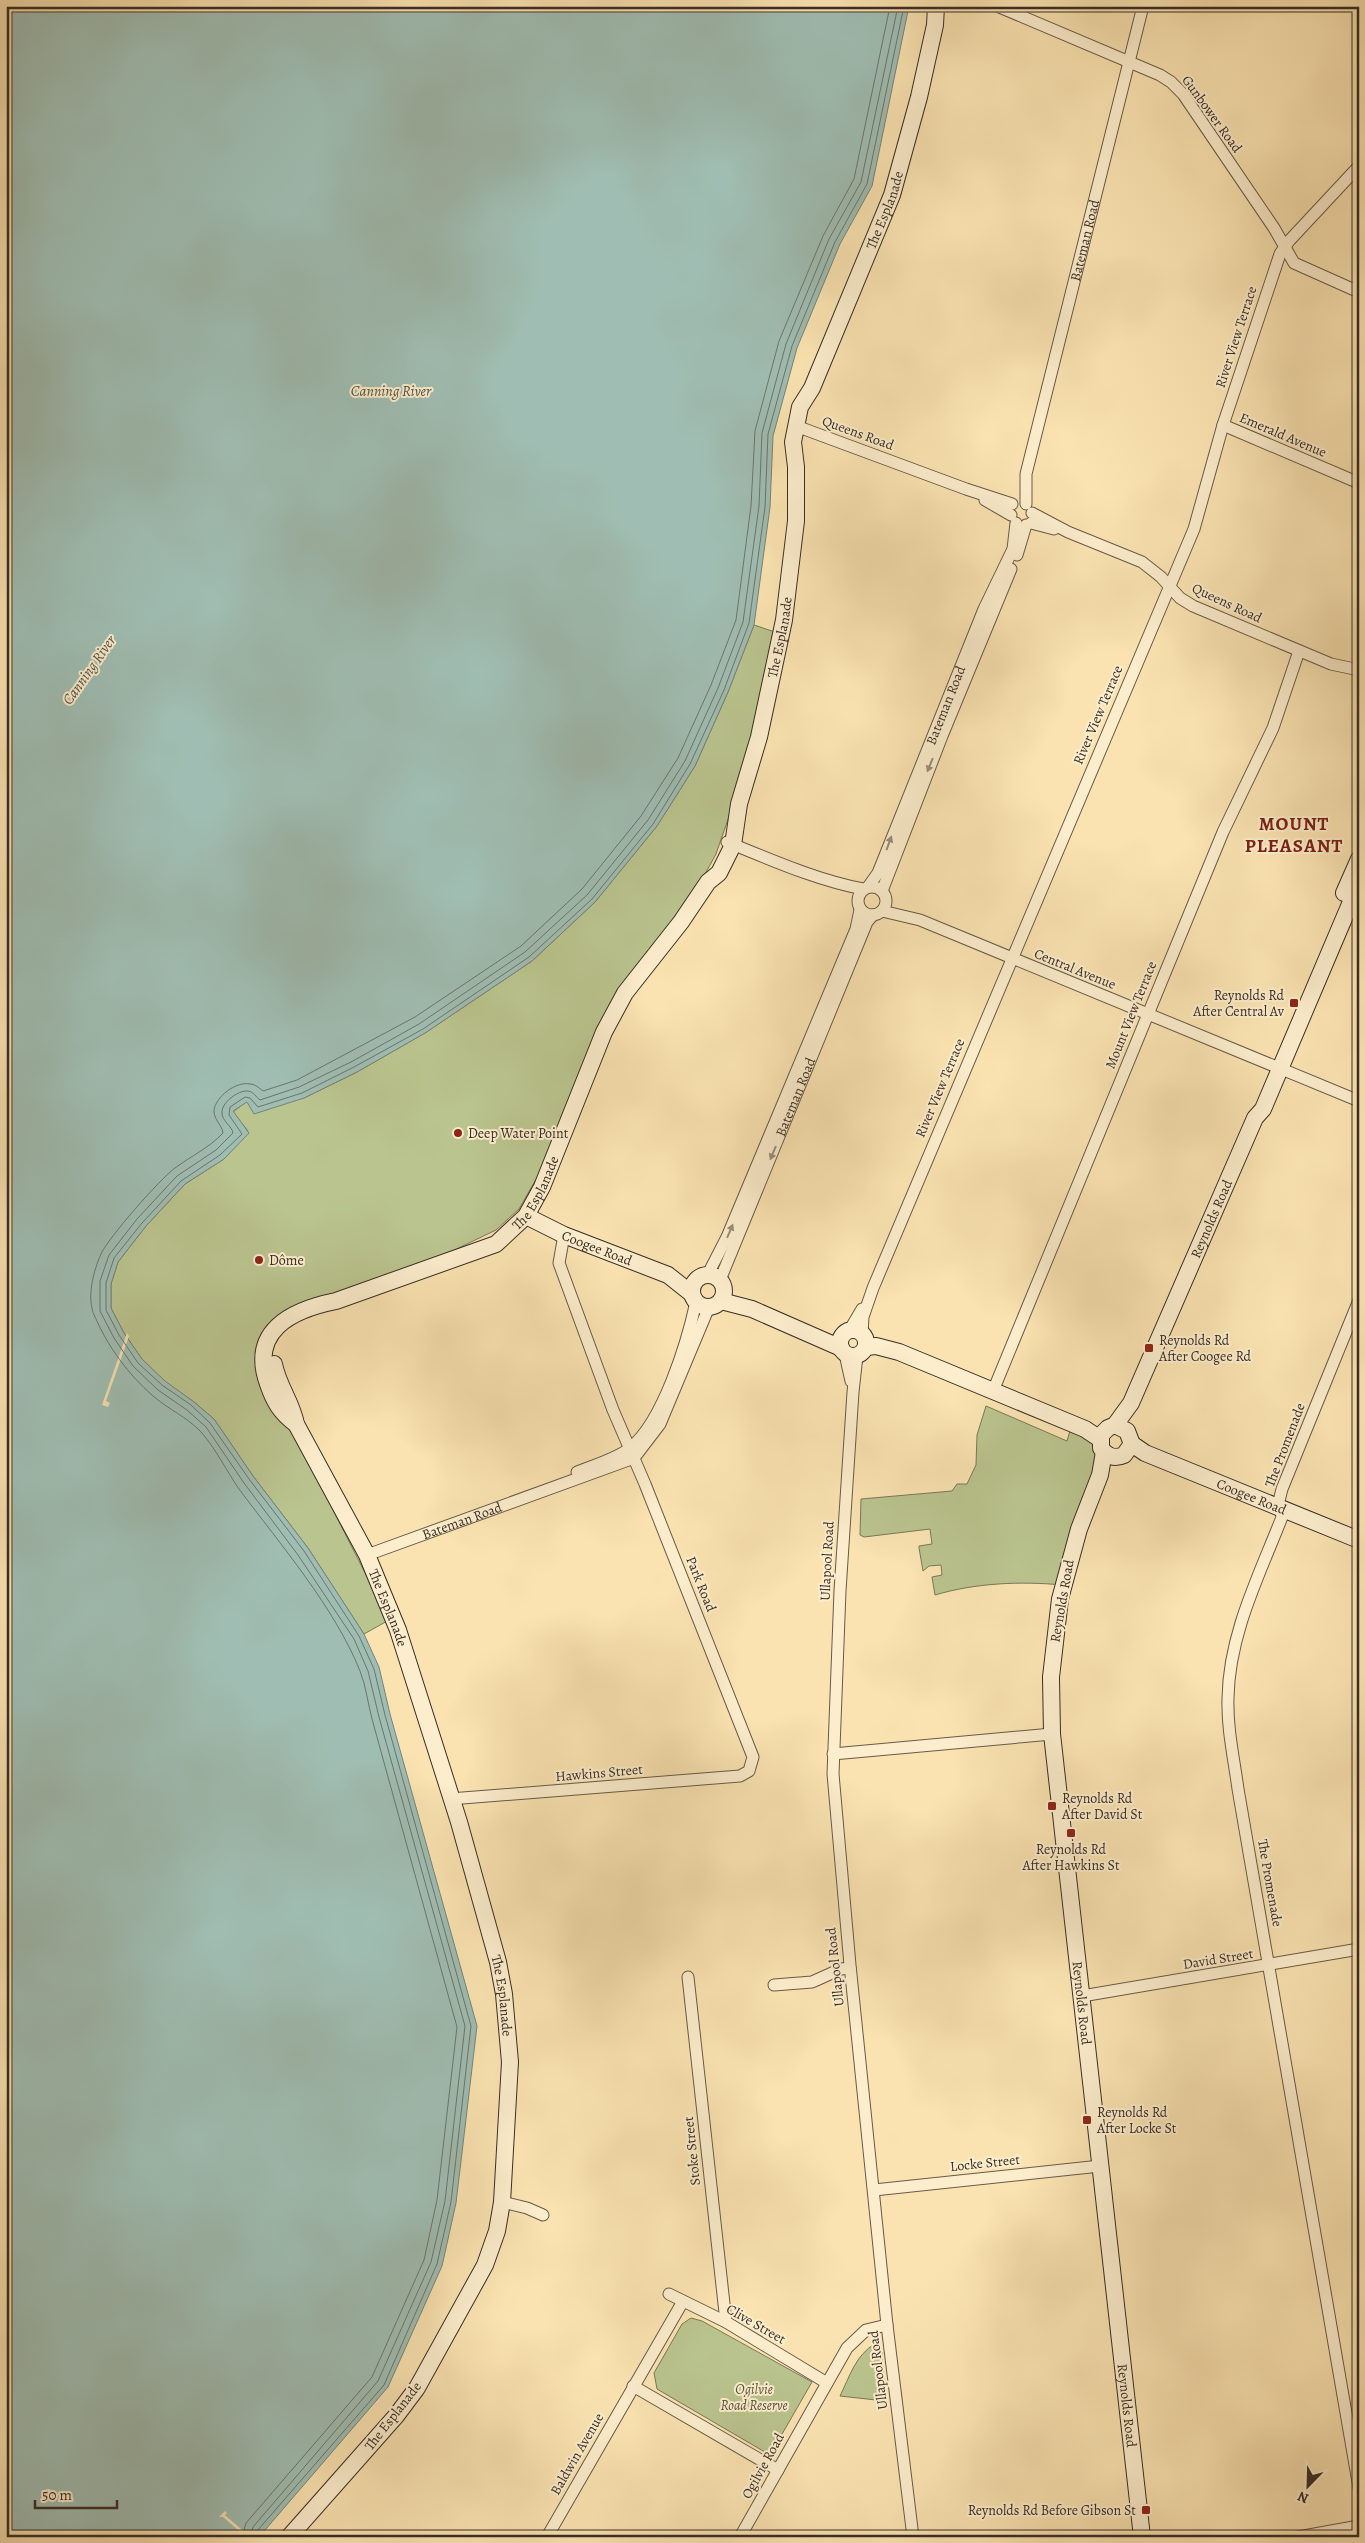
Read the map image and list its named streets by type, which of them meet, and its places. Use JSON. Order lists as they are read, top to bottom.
{
  "streets": {
    "street": [
      "Gunbower Road",
      "The Esplanade",
      "Bateman Road",
      "River View Terrace",
      "Queens Road",
      "Emerald Avenue",
      "Central Avenue",
      "Mount View Terrace",
      "Reynolds Road",
      "Coogee Road",
      "The Promenade",
      "Ullapool Road",
      "Park Road",
      "Hawkins Street",
      "David Street",
      "Stoke Street",
      "Locke Street",
      "Clive Street",
      "Baldwin Avenue",
      "Ogilvie Road"
    ]
  },
  "crossings": [
    ["Gunbower Road", "Bateman Road"],
    ["Gunbower Road", "River View Terrace"],
    ["The Esplanade", "Bateman Road"],
    ["The Esplanade", "Queens Road"],
    ["The Esplanade", "Coogee Road"],
    ["The Esplanade", "Hawkins Street"],
    ["Bateman Road", "Queens Road"],
    ["Bateman Road", "Central Avenue"],
    ["Bateman Road", "Coogee Road"],
    ["Bateman Road", "Park Road"],
    ["River View Terrace", "Queens Road"],
    ["River View Terrace", "Emerald Avenue"],
    ["River View Terrace", "Central Avenue"],
    ["River View Terrace", "Coogee Road"],
    ["River View Terrace", "Ullapool Road"],
    ["Queens Road", "Mount View Terrace"],
    ["Central Avenue", "Mount View Terrace"],
    ["Central Avenue", "Reynolds Road"],
    ["Mount View Terrace", "Coogee Road"],
    ["Reynolds Road", "Coogee Road"],
    ["Reynolds Road", "David Street"],
    ["Reynolds Road", "Locke Street"],
    ["Coogee Road", "The Promenade"],
    ["Coogee Road", "Ullapool Road"],
    ["Coogee Road", "Park Road"],
    ["The Promenade", "David Street"],
    ["Ullapool Road", "Locke Street"],
    ["Ullapool Road", "Ogilvie Road"],
    ["Park Road", "Hawkins Street"],
    ["Stoke Street", "Clive Street"],
    ["Clive Street", "Baldwin Avenue"],
    ["Clive Street", "Ogilvie Road"]
  ],
  "districts": ["MOUNT PLEASANT"],
  "water": ["Canning River"],
  "parks": ["Ogilvie Road Reserve"],
  "places": {
    "transit": [
      "Reynolds Rd After Central Av",
      "Reynolds Rd After Coogee Rd",
      "Reynolds Rd After David St",
      "Reynolds Rd After Hawkins St",
      "Reynolds Rd After Locke St",
      "Reynolds Rd Before Gibson St"
    ],
    "other": ["Deep Water Point", "Dôme"]
  },
  "scale_bar": "50 m",
  "north": "bottom left"
}
